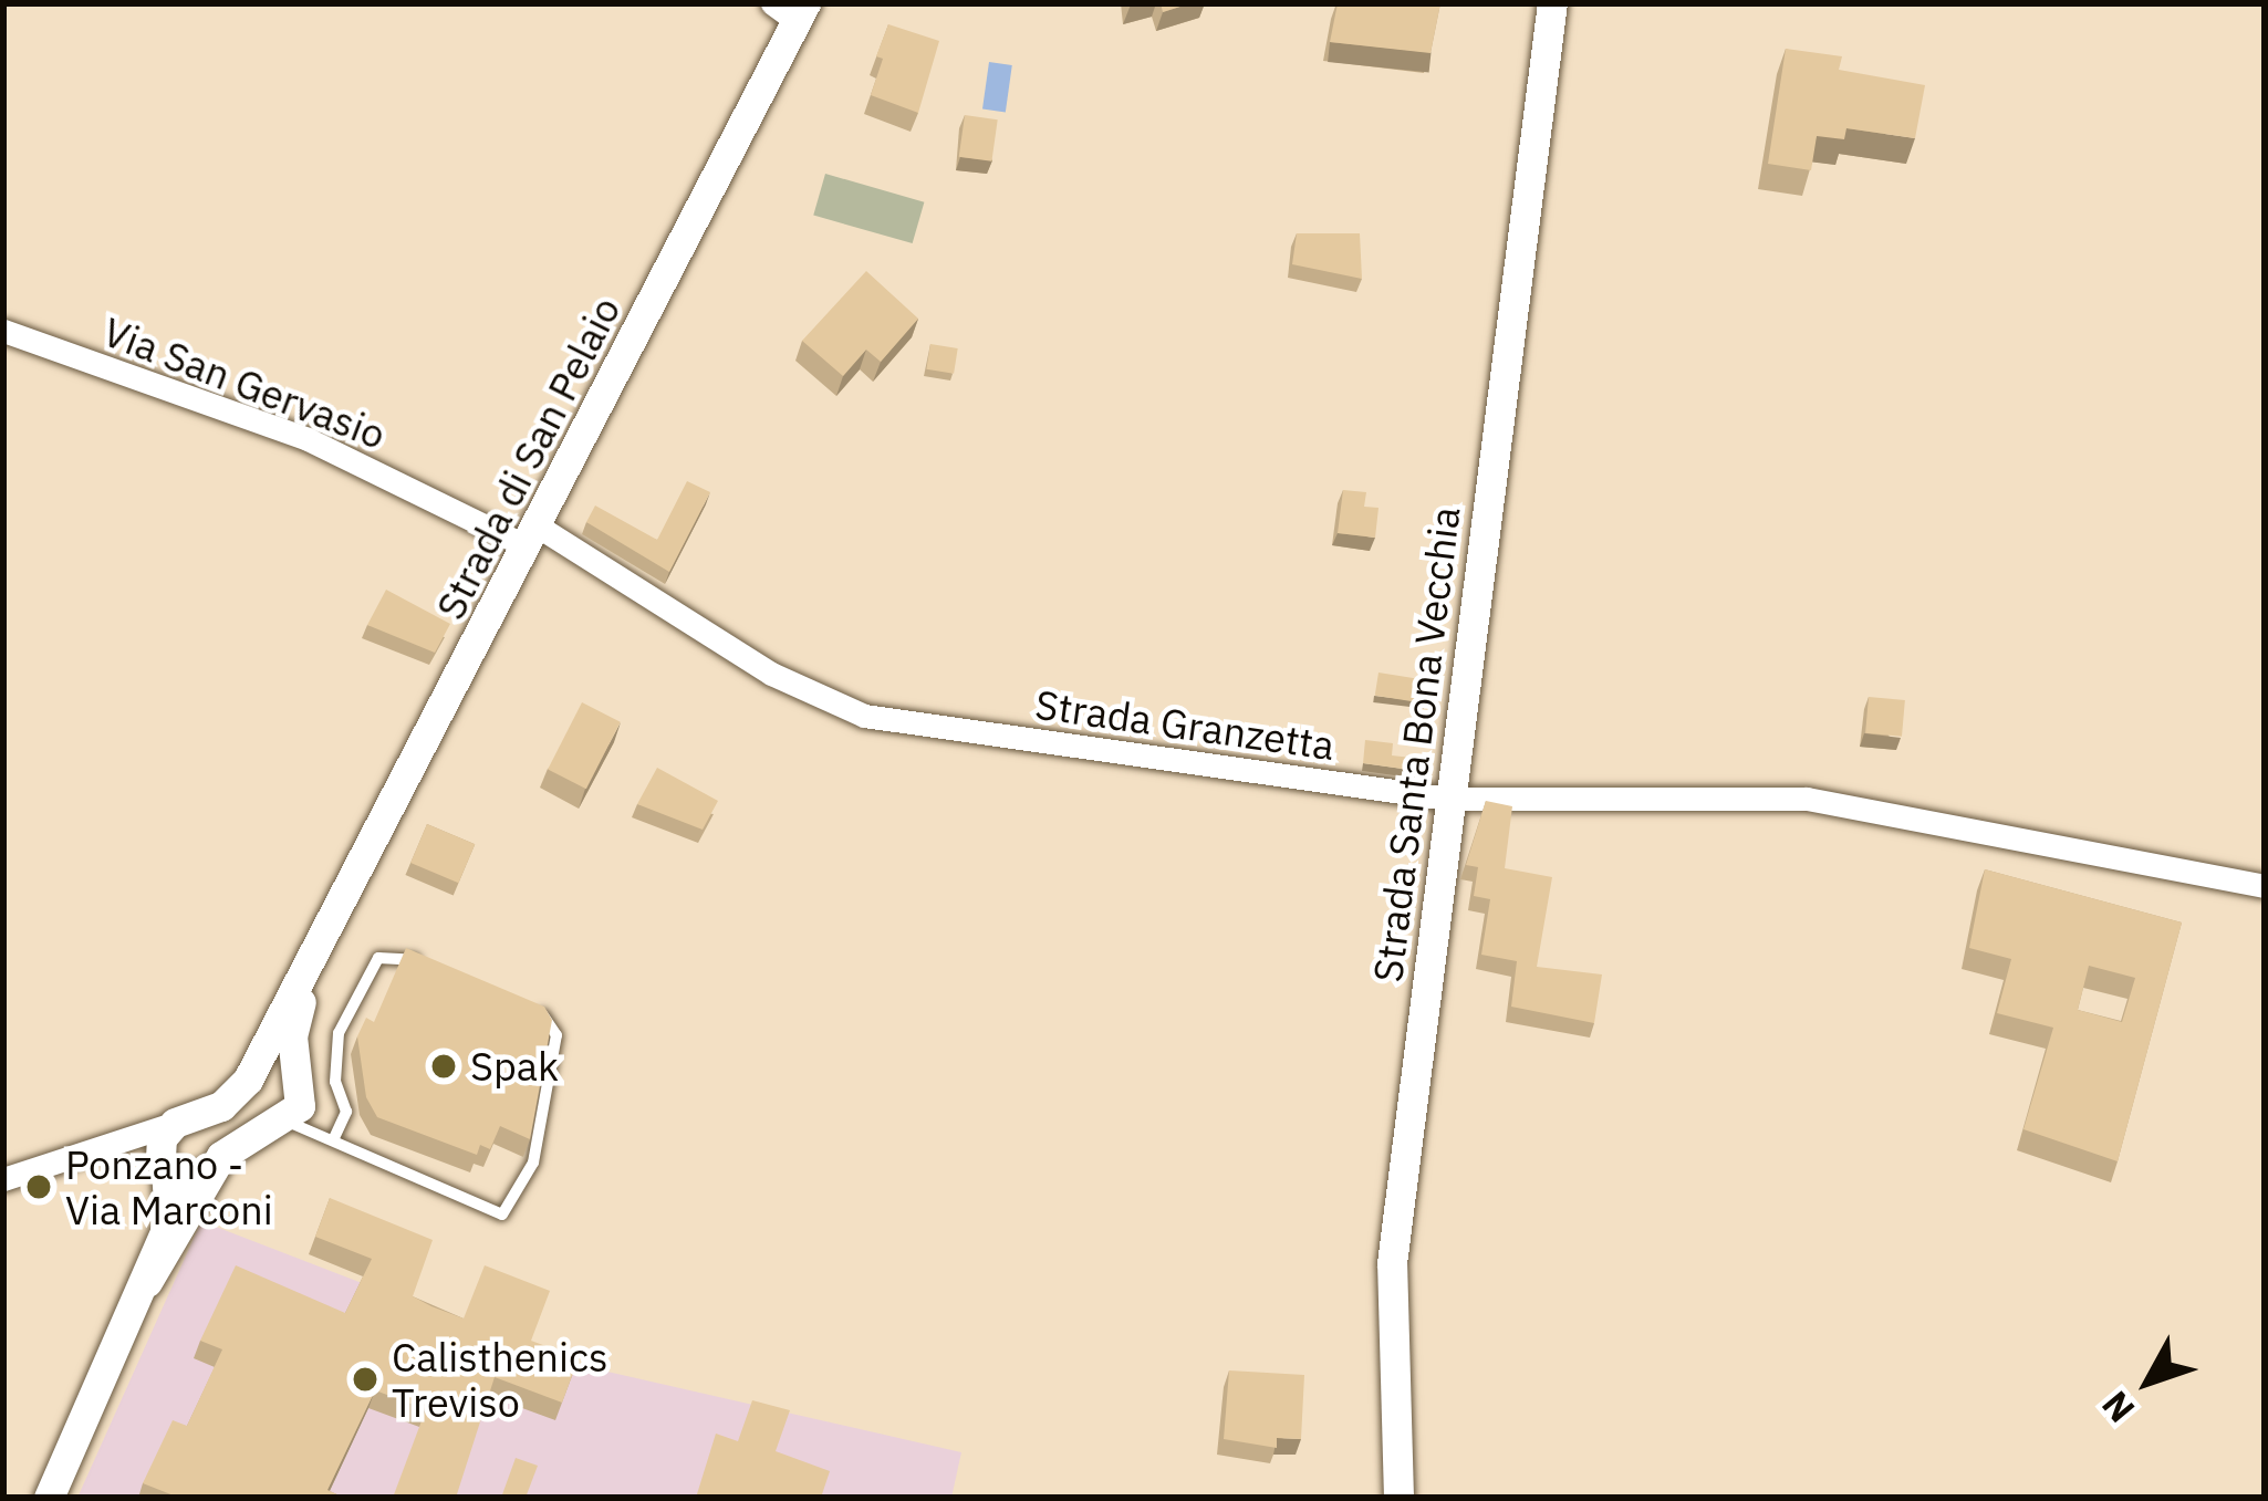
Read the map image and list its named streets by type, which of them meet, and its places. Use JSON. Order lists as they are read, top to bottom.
{
  "streets": {
    "main road": ["Strada di San Pelaio", "Strada Santa Bona Vecchia"],
    "street": ["Via San Gervasio", "Strada Granzetta"]
  },
  "crossings": [
    ["Via San Gervasio", "Strada di San Pelaio"],
    ["Via San Gervasio", "Strada Granzetta"],
    ["Strada di San Pelaio", "Strada Granzetta"],
    ["Strada Granzetta", "Strada Santa Bona Vecchia"]
  ],
  "places": ["Spak", "Ponzano - Via Marconi", "Calisthenics Treviso"],
  "north": "bottom left"
}
